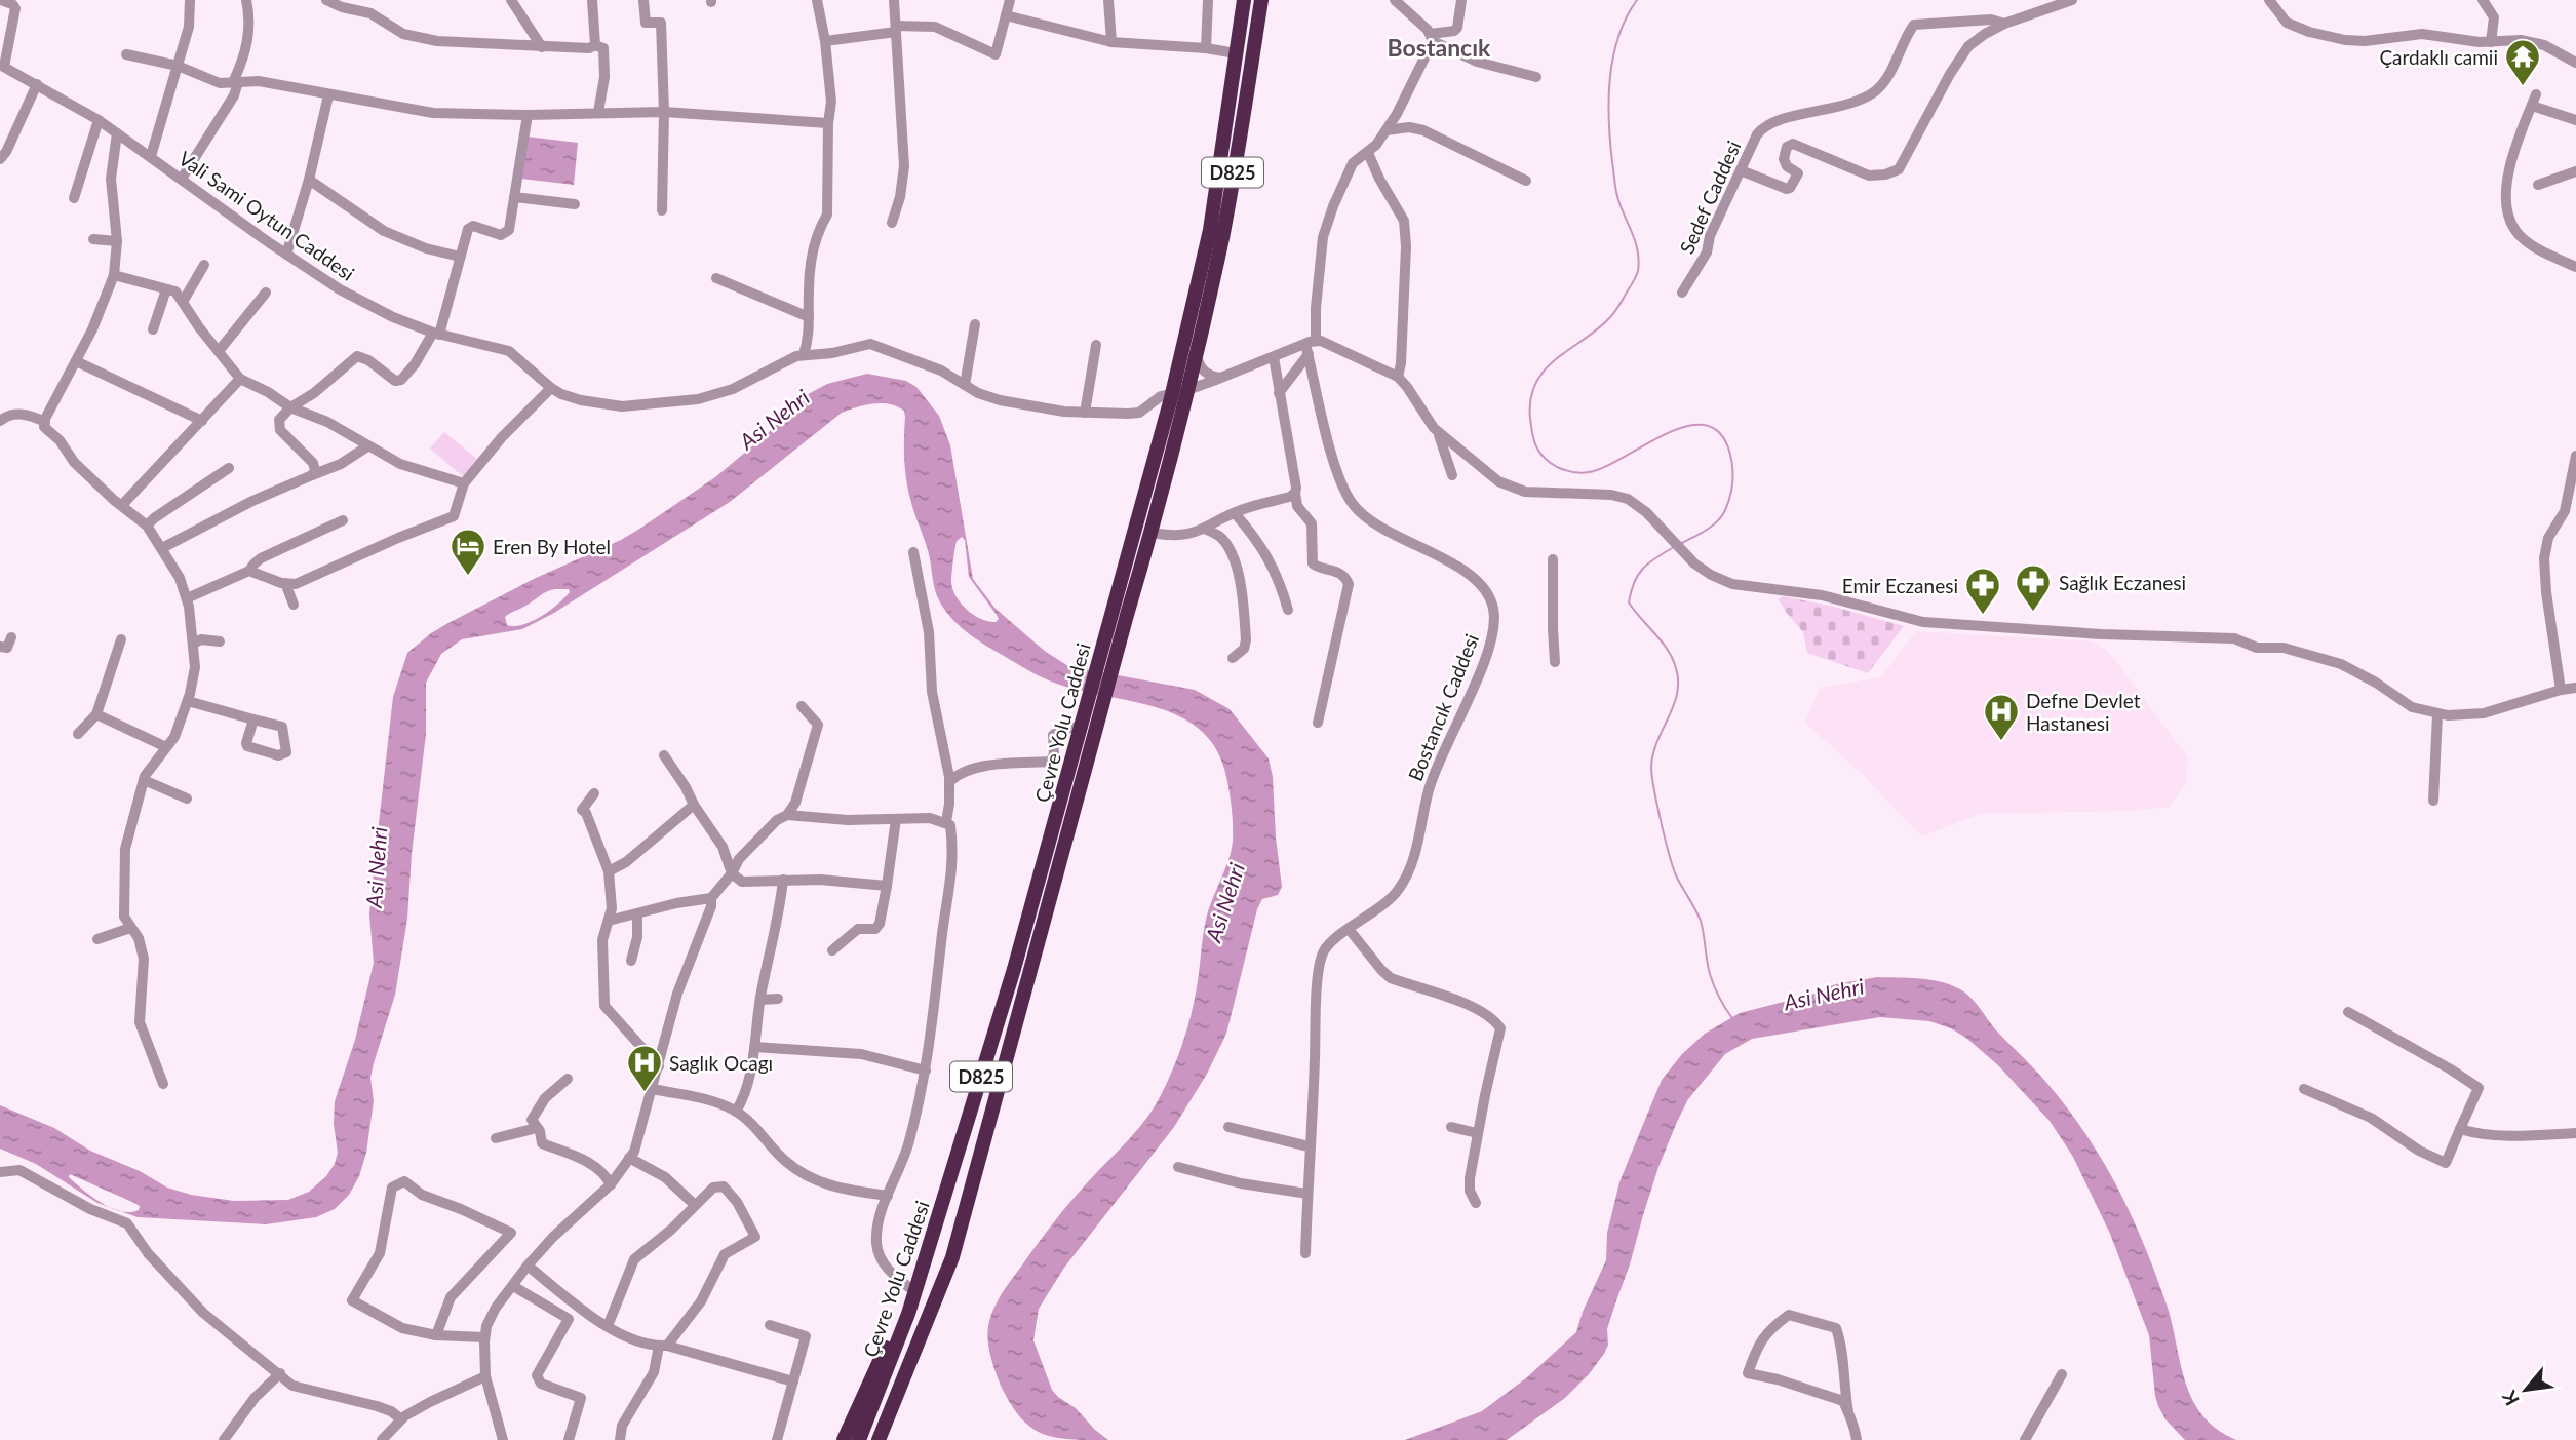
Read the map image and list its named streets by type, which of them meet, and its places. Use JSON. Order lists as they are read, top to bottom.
{
  "streets": {
    "highway": ["D825", "Çevre Yolu Caddesi"],
    "street": ["Sedef Caddesi", "Vali Sami Oytun Caddesi", "Bostancık Caddesi"]
  },
  "crossings": [
    ["Vali Sami Oytun Caddesi", "Bostancık Caddesi"],
    ["Vali Sami Oytun Caddesi", "Çevre Yolu Caddesi"]
  ],
  "districts": ["Bostancık"],
  "water": ["Asi Nehri"],
  "places": {
    "temple": ["Çardaklı camii"],
    "hotel": ["Eren By Hotel"],
    "pharmacy": ["Sağlık Eczanesi", "Emir Eczanesi"],
    "hospital": ["Defne Devlet Hastanesi", "Saglık Ocagı"]
  },
  "north": "bottom left"
}
